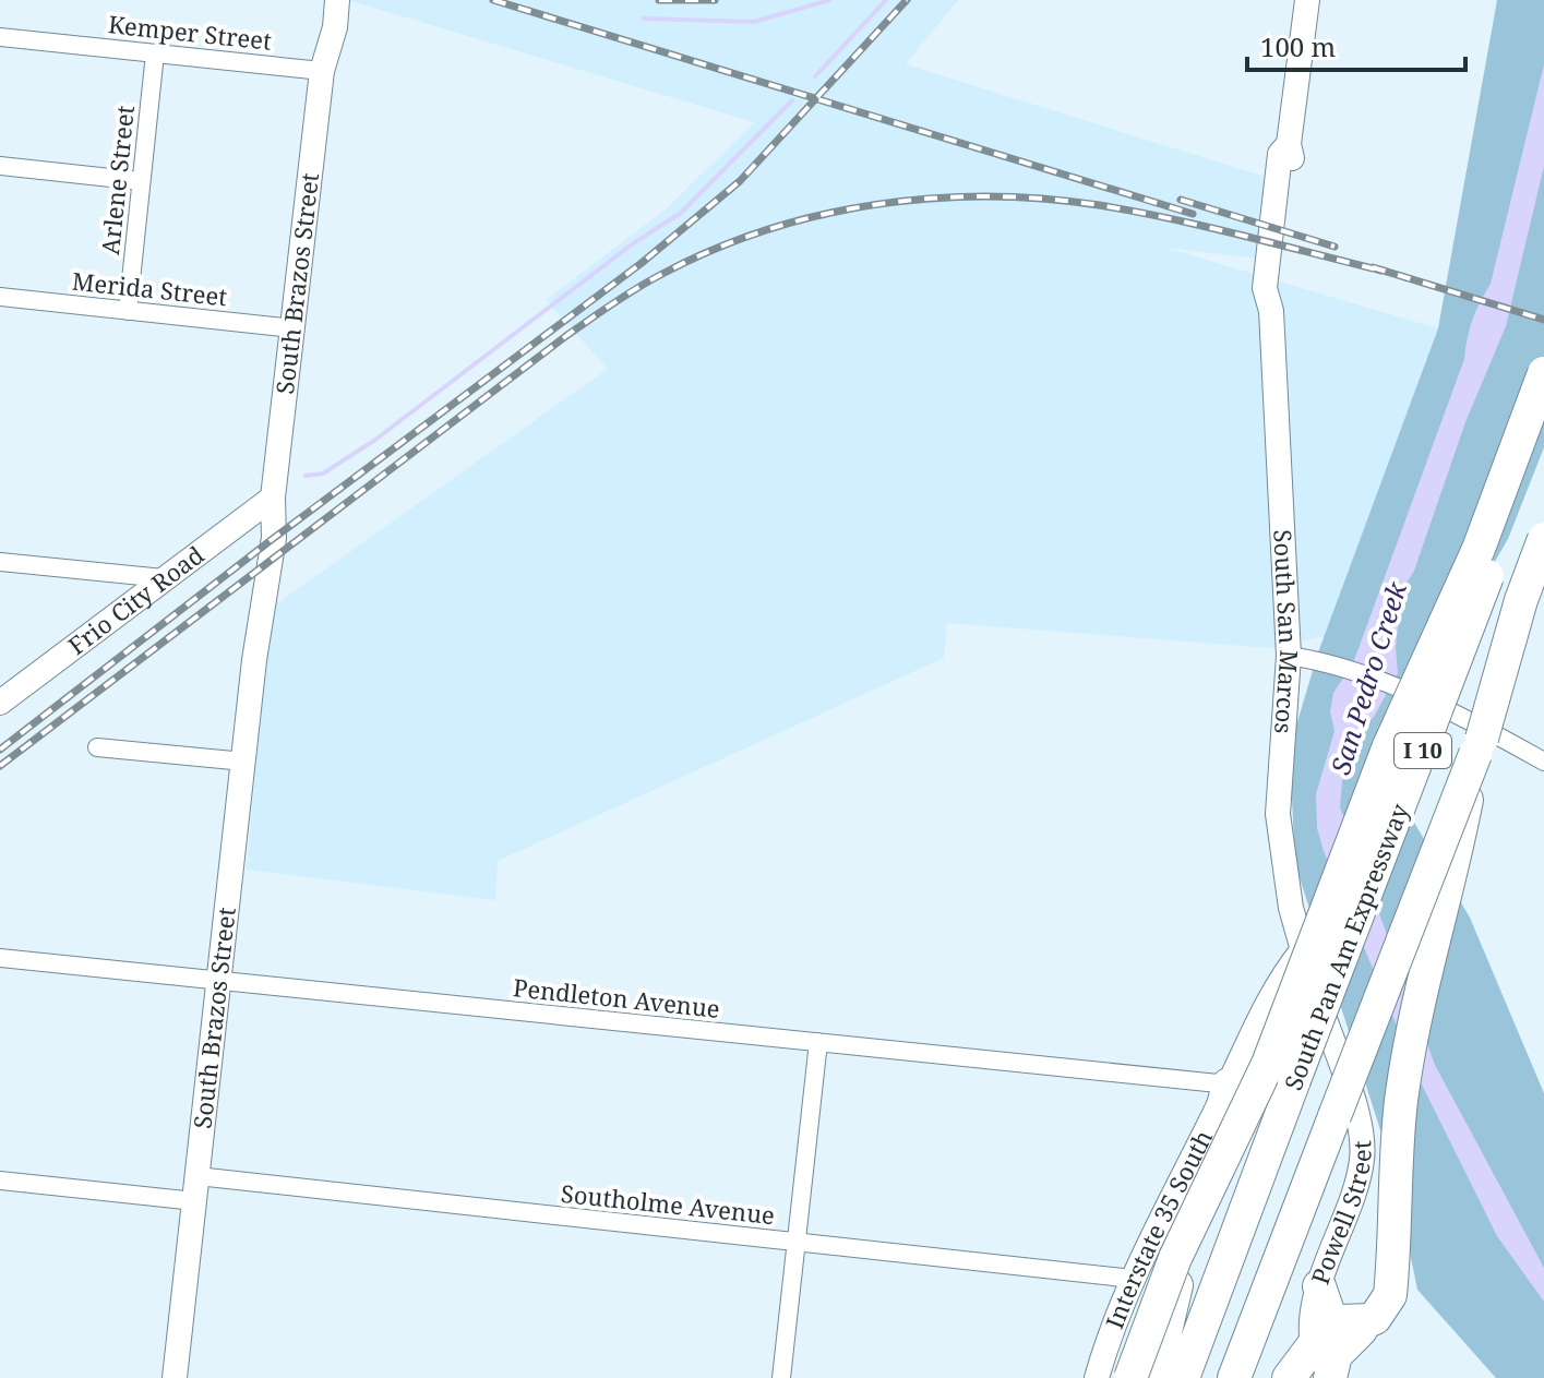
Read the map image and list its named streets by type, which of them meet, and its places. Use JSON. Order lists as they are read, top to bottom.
{
  "streets": {
    "highway": ["I 10", "South Pan Am Expressway"],
    "street": [
      "Kemper Street",
      "Arlene Street",
      "South Brazos Street",
      "Merida Street",
      "Frio City Road",
      "South San Marcos",
      "Pendleton Avenue",
      "Southolme Avenue",
      "Powell Street",
      "Interstate 35 South"
    ]
  },
  "crossings": [
    ["Kemper Street", "Arlene Street"],
    ["Kemper Street", "South Brazos Street"],
    ["Arlene Street", "Merida Street"],
    ["South Brazos Street", "Merida Street"],
    ["South Brazos Street", "Frio City Road"],
    ["South Brazos Street", "Pendleton Avenue"],
    ["South Brazos Street", "Southolme Avenue"],
    ["South San Marcos", "Powell Street"],
    ["South San Marcos", "Interstate 35 South"],
    ["Pendleton Avenue", "Interstate 35 South"],
    ["Southolme Avenue", "Interstate 35 South"],
    ["Powell Street", "Interstate 35 South"]
  ],
  "water": ["San Pedro Creek"],
  "scale_bar": "100 m"
}
